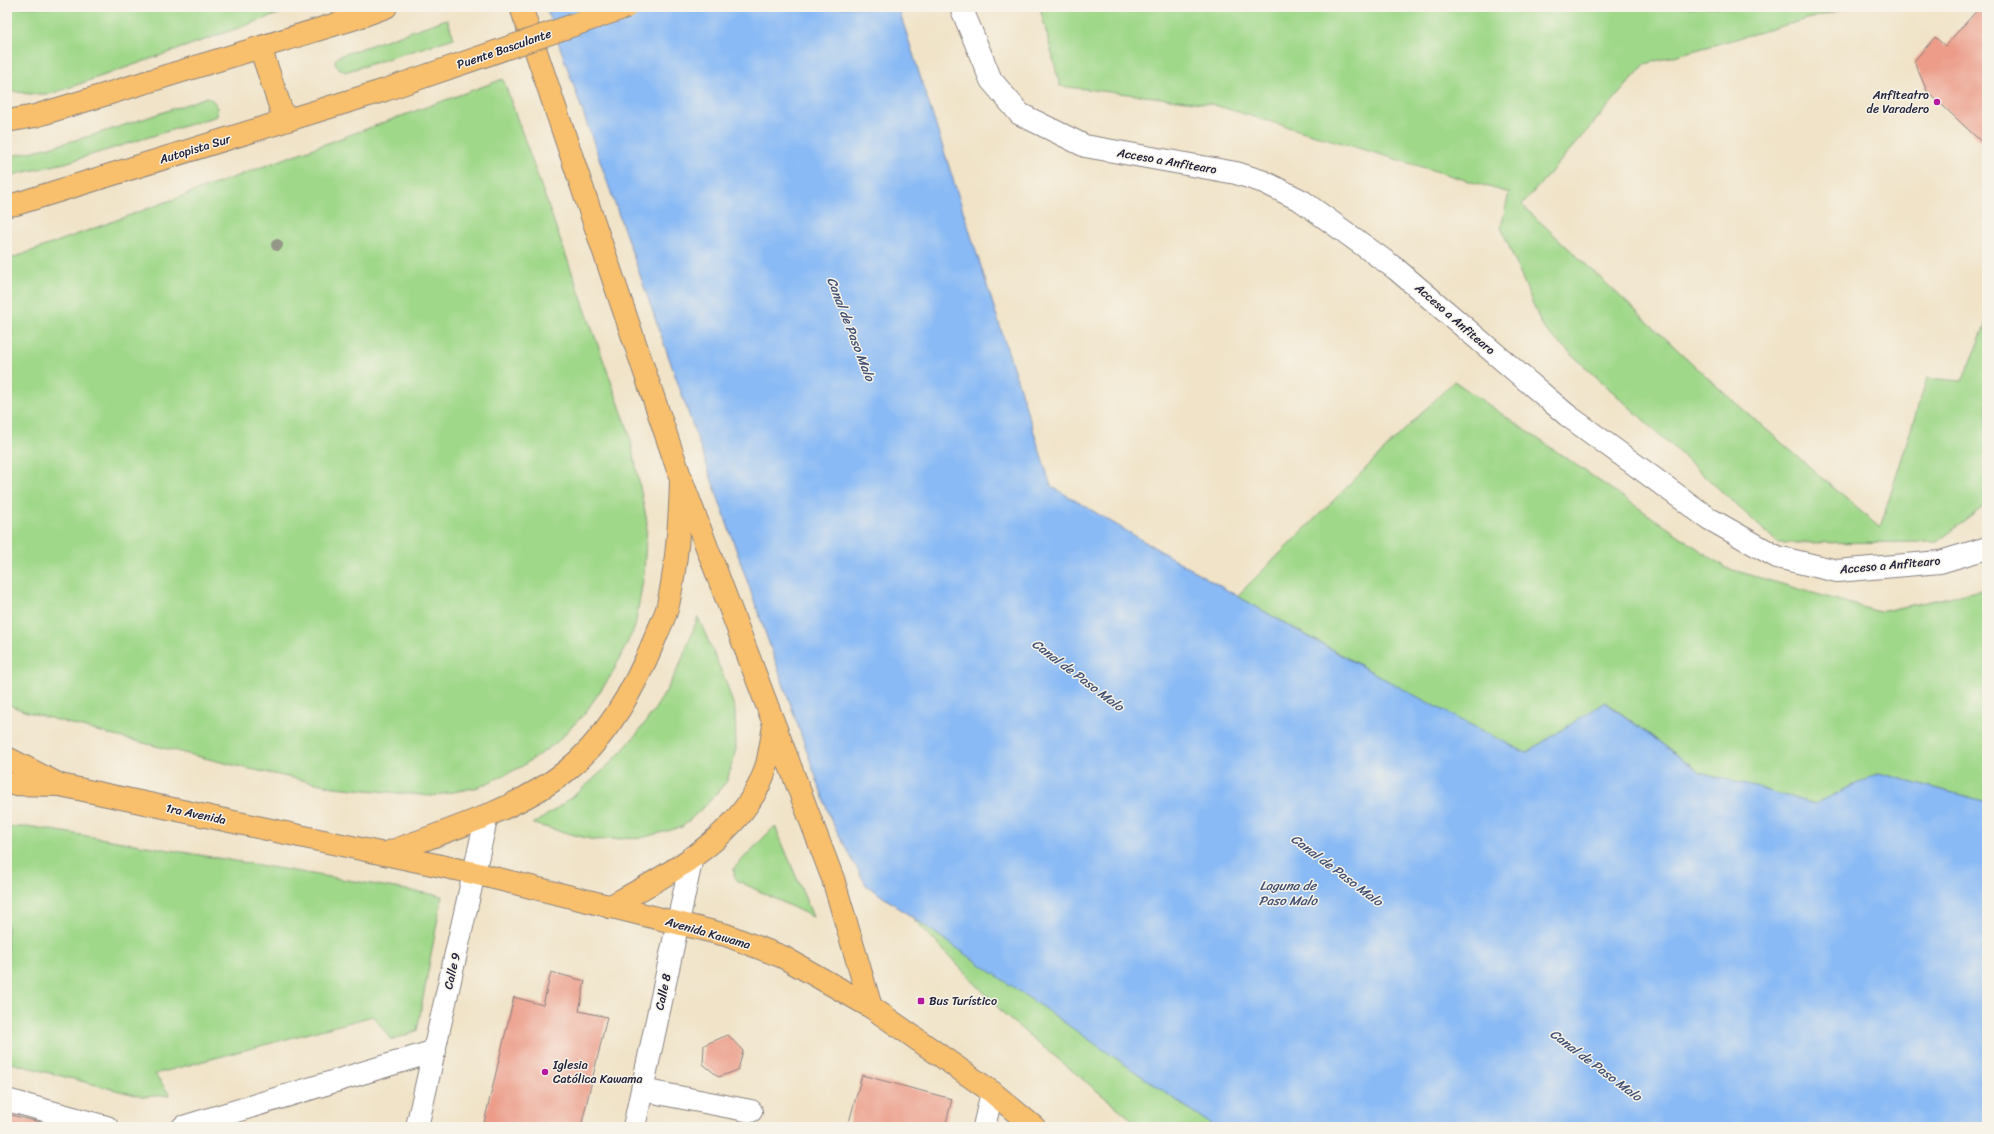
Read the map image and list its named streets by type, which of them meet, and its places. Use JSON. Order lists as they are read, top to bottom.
{
  "streets": {
    "main road": [
      "Puente Basculante",
      "Autopista Sur",
      "1ra Avenida",
      "Avenida Kawama"
    ],
    "street": ["Acceso a Anfitearo", "Calle 9", "Calle 8"]
  },
  "crossings": [
    ["Puente Basculante", "Autopista Sur"],
    ["1ra Avenida", "Avenida Kawama"],
    ["Avenida Kawama", "Calle 9"],
    ["Avenida Kawama", "Calle 8"]
  ],
  "water": ["Canal de Paso Malo", "Laguna de Paso Malo"],
  "places": {
    "other": ["Anfiteatro de Varadero", "Iglesia Católica Kawama"],
    "transit": ["Bus Turístico"]
  }
}
